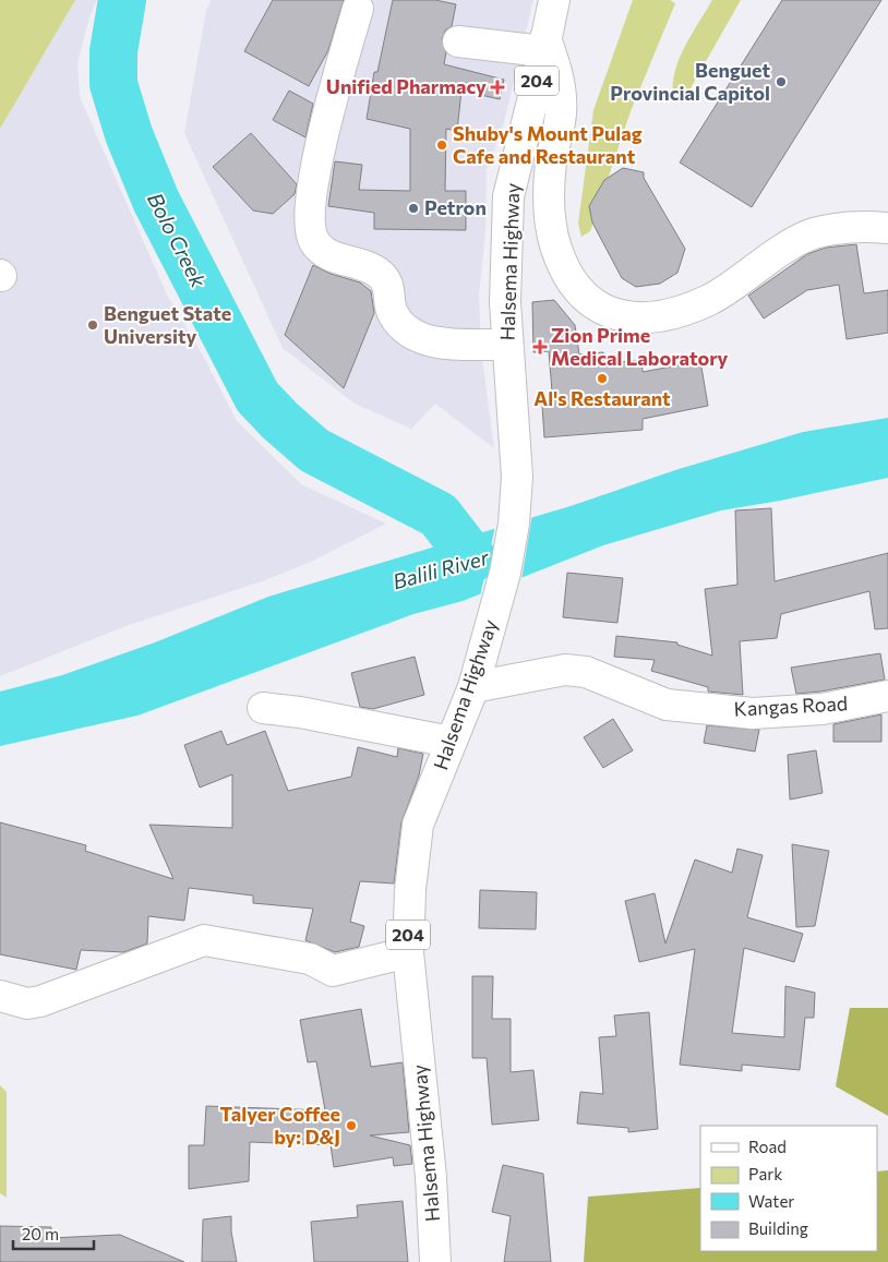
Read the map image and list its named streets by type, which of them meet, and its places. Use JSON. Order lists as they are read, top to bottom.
{
  "streets": {
    "main road": ["204", "Halsema Highway", "Kangas Road"]
  },
  "crossings": [
    ["Halsema Highway", "Kangas Road"]
  ],
  "water": ["Bolo Creek", "Balili River"],
  "places": {
    "other": [
      "Benguet Provincial Capitol",
      "Shuby's Mount Pulag Cafe and Restaurant",
      "Petron",
      "Benguet State University",
      "Al's Restaurant",
      "Talyer Coffee by: D&J"
    ],
    "health": ["Unified Pharmacy", "Zion Prime Medical Laboratory"]
  },
  "legend": [
    "Road",
    "Park",
    "Water",
    "Building"
  ],
  "scale_bar": "20 m"
}
